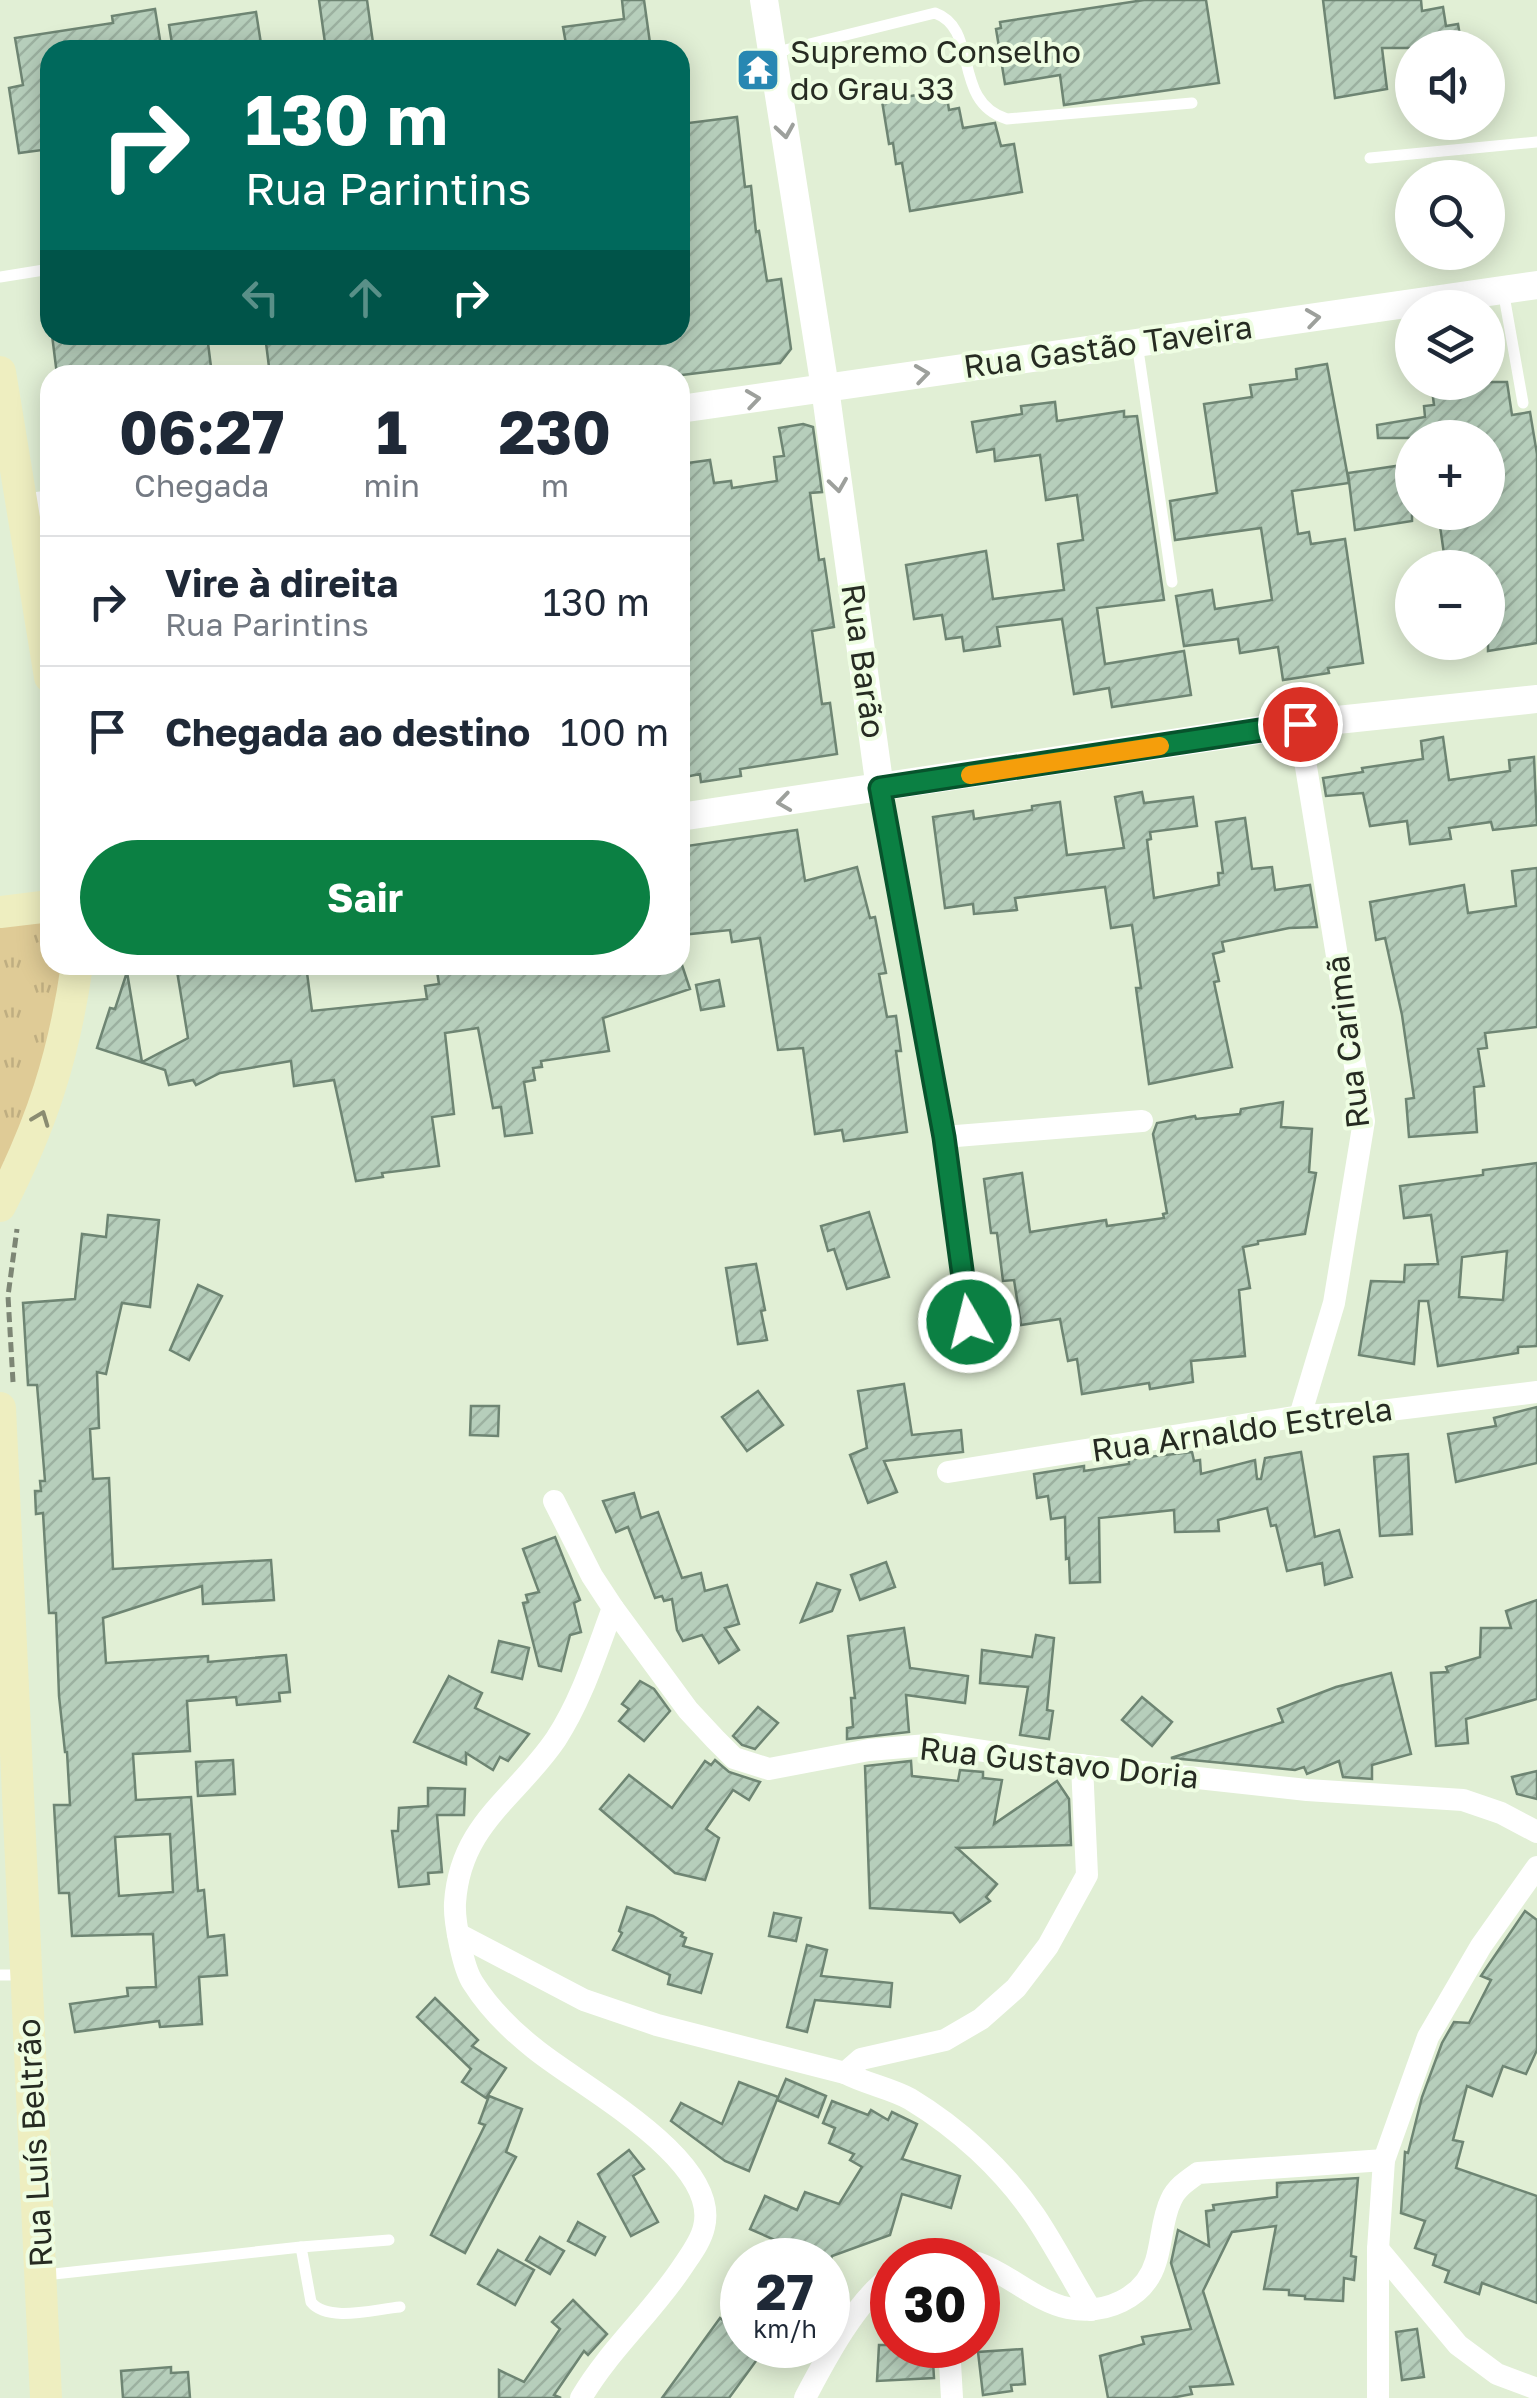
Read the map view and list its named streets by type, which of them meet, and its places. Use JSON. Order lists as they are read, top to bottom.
{
  "streets": {
    "main road": ["Rua Luís Beltrão"],
    "street": [
      "Rua Gastão Taveira",
      "Rua Barão",
      "Rua Carimã",
      "Rua Arnaldo Estrela",
      "Rua Gustavo Doria"
    ]
  },
  "crossings": [
    ["Rua Gastão Taveira", "Rua Barão"],
    ["Rua Carimã", "Rua Arnaldo Estrela"]
  ],
  "one_way": ["Rua Gastão Taveira", "Rua Barão"],
  "places": {
    "temple": ["Supremo Conselho do Grau 33"]
  },
  "page": {
    "map_buttons": ["+", "−"],
    "turn": ["130 m", "Rua Parintins"],
    "eta": [
      "06:27",
      "Chegada",
      "1",
      "min",
      "230",
      "m"
    ],
    "list": [
      {
        "name": "Vire à direita",
        "note": "Rua Parintins",
        "value": "130 m"
      },
      {
        "name": "Chegada ao destino",
        "value": "100 m"
      }
    ],
    "buttons": "Sair",
    "speed": "27 km/h",
    "limit": "30"
  }
}
